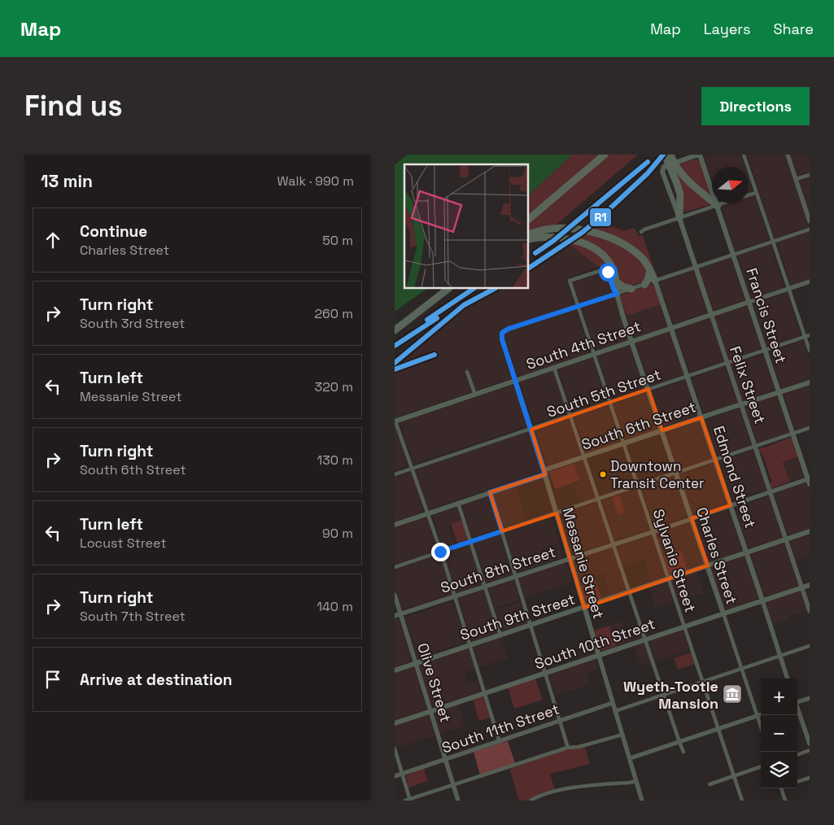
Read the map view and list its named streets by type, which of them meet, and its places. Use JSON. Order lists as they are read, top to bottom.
{
  "streets": {
    "main road": [
      "Francis Street",
      "South 4th Street",
      "Felix Street",
      "South 6th Street",
      "Edmond Street",
      "Charles Street",
      "Messanie Street",
      "South 9th Street",
      "South 10th Street"
    ],
    "street": [
      "South 5th Street",
      "Sylvanie Street",
      "South 8th Street",
      "Olive Street",
      "South 11th Street"
    ]
  },
  "crossings": [
    ["Francis Street", "South 4th Street"],
    ["Francis Street", "Felix Street"],
    ["Francis Street", "South 5th Street"],
    ["Francis Street", "South 6th Street"],
    ["Francis Street", "South 8th Street"],
    ["South 4th Street", "Felix Street"],
    ["South 4th Street", "Edmond Street"],
    ["South 4th Street", "Charles Street"],
    ["South 4th Street", "Sylvanie Street"],
    ["South 4th Street", "Messanie Street"],
    ["Felix Street", "South 5th Street"],
    ["Felix Street", "South 6th Street"],
    ["Felix Street", "South 8th Street"],
    ["Felix Street", "South 9th Street"],
    ["Felix Street", "South 10th Street"],
    ["South 5th Street", "Edmond Street"],
    ["South 5th Street", "Charles Street"],
    ["South 5th Street", "Sylvanie Street"],
    ["South 5th Street", "Messanie Street"],
    ["South 6th Street", "Edmond Street"],
    ["South 6th Street", "Charles Street"],
    ["South 6th Street", "Sylvanie Street"],
    ["South 6th Street", "Messanie Street"],
    ["Edmond Street", "South 8th Street"],
    ["Edmond Street", "South 9th Street"],
    ["Edmond Street", "South 10th Street"],
    ["Charles Street", "Sylvanie Street"],
    ["Charles Street", "South 8th Street"],
    ["Charles Street", "South 9th Street"],
    ["Charles Street", "South 10th Street"],
    ["Sylvanie Street", "Messanie Street"],
    ["Sylvanie Street", "South 8th Street"],
    ["Sylvanie Street", "South 9th Street"],
    ["Sylvanie Street", "South 10th Street"],
    ["Messanie Street", "South 8th Street"],
    ["Messanie Street", "South 9th Street"],
    ["Messanie Street", "South 10th Street"],
    ["Messanie Street", "South 11th Street"],
    ["South 8th Street", "Olive Street"],
    ["South 9th Street", "Olive Street"],
    ["South 10th Street", "Olive Street"],
    ["Olive Street", "South 11th Street"]
  ],
  "places": {
    "other": ["Downtown Transit Center"],
    "museum": ["Wyeth-Tootle Mansion"]
  },
  "lines": ["transit line R1"],
  "north": "right",
  "page": {
    "header": "Map",
    "nav": ["Map", "Layers", "Share"],
    "buttons": "Directions",
    "title": "Find us",
    "heading": ["13 min", "Walk · 990 m"],
    "list": [
      ["Continue", "Charles Street", "50 m"],
      ["Turn right", "South 3rd Street", "260 m"],
      ["Turn left", "Messanie Street", "320 m"],
      ["Turn right", "South 6th Street", "130 m"],
      ["Turn left", "Locust Street", "90 m"],
      ["Turn right", "South 7th Street", "140 m"],
      "Arrive at destination"
    ],
    "map_buttons": ["+", "−"]
  }
}
